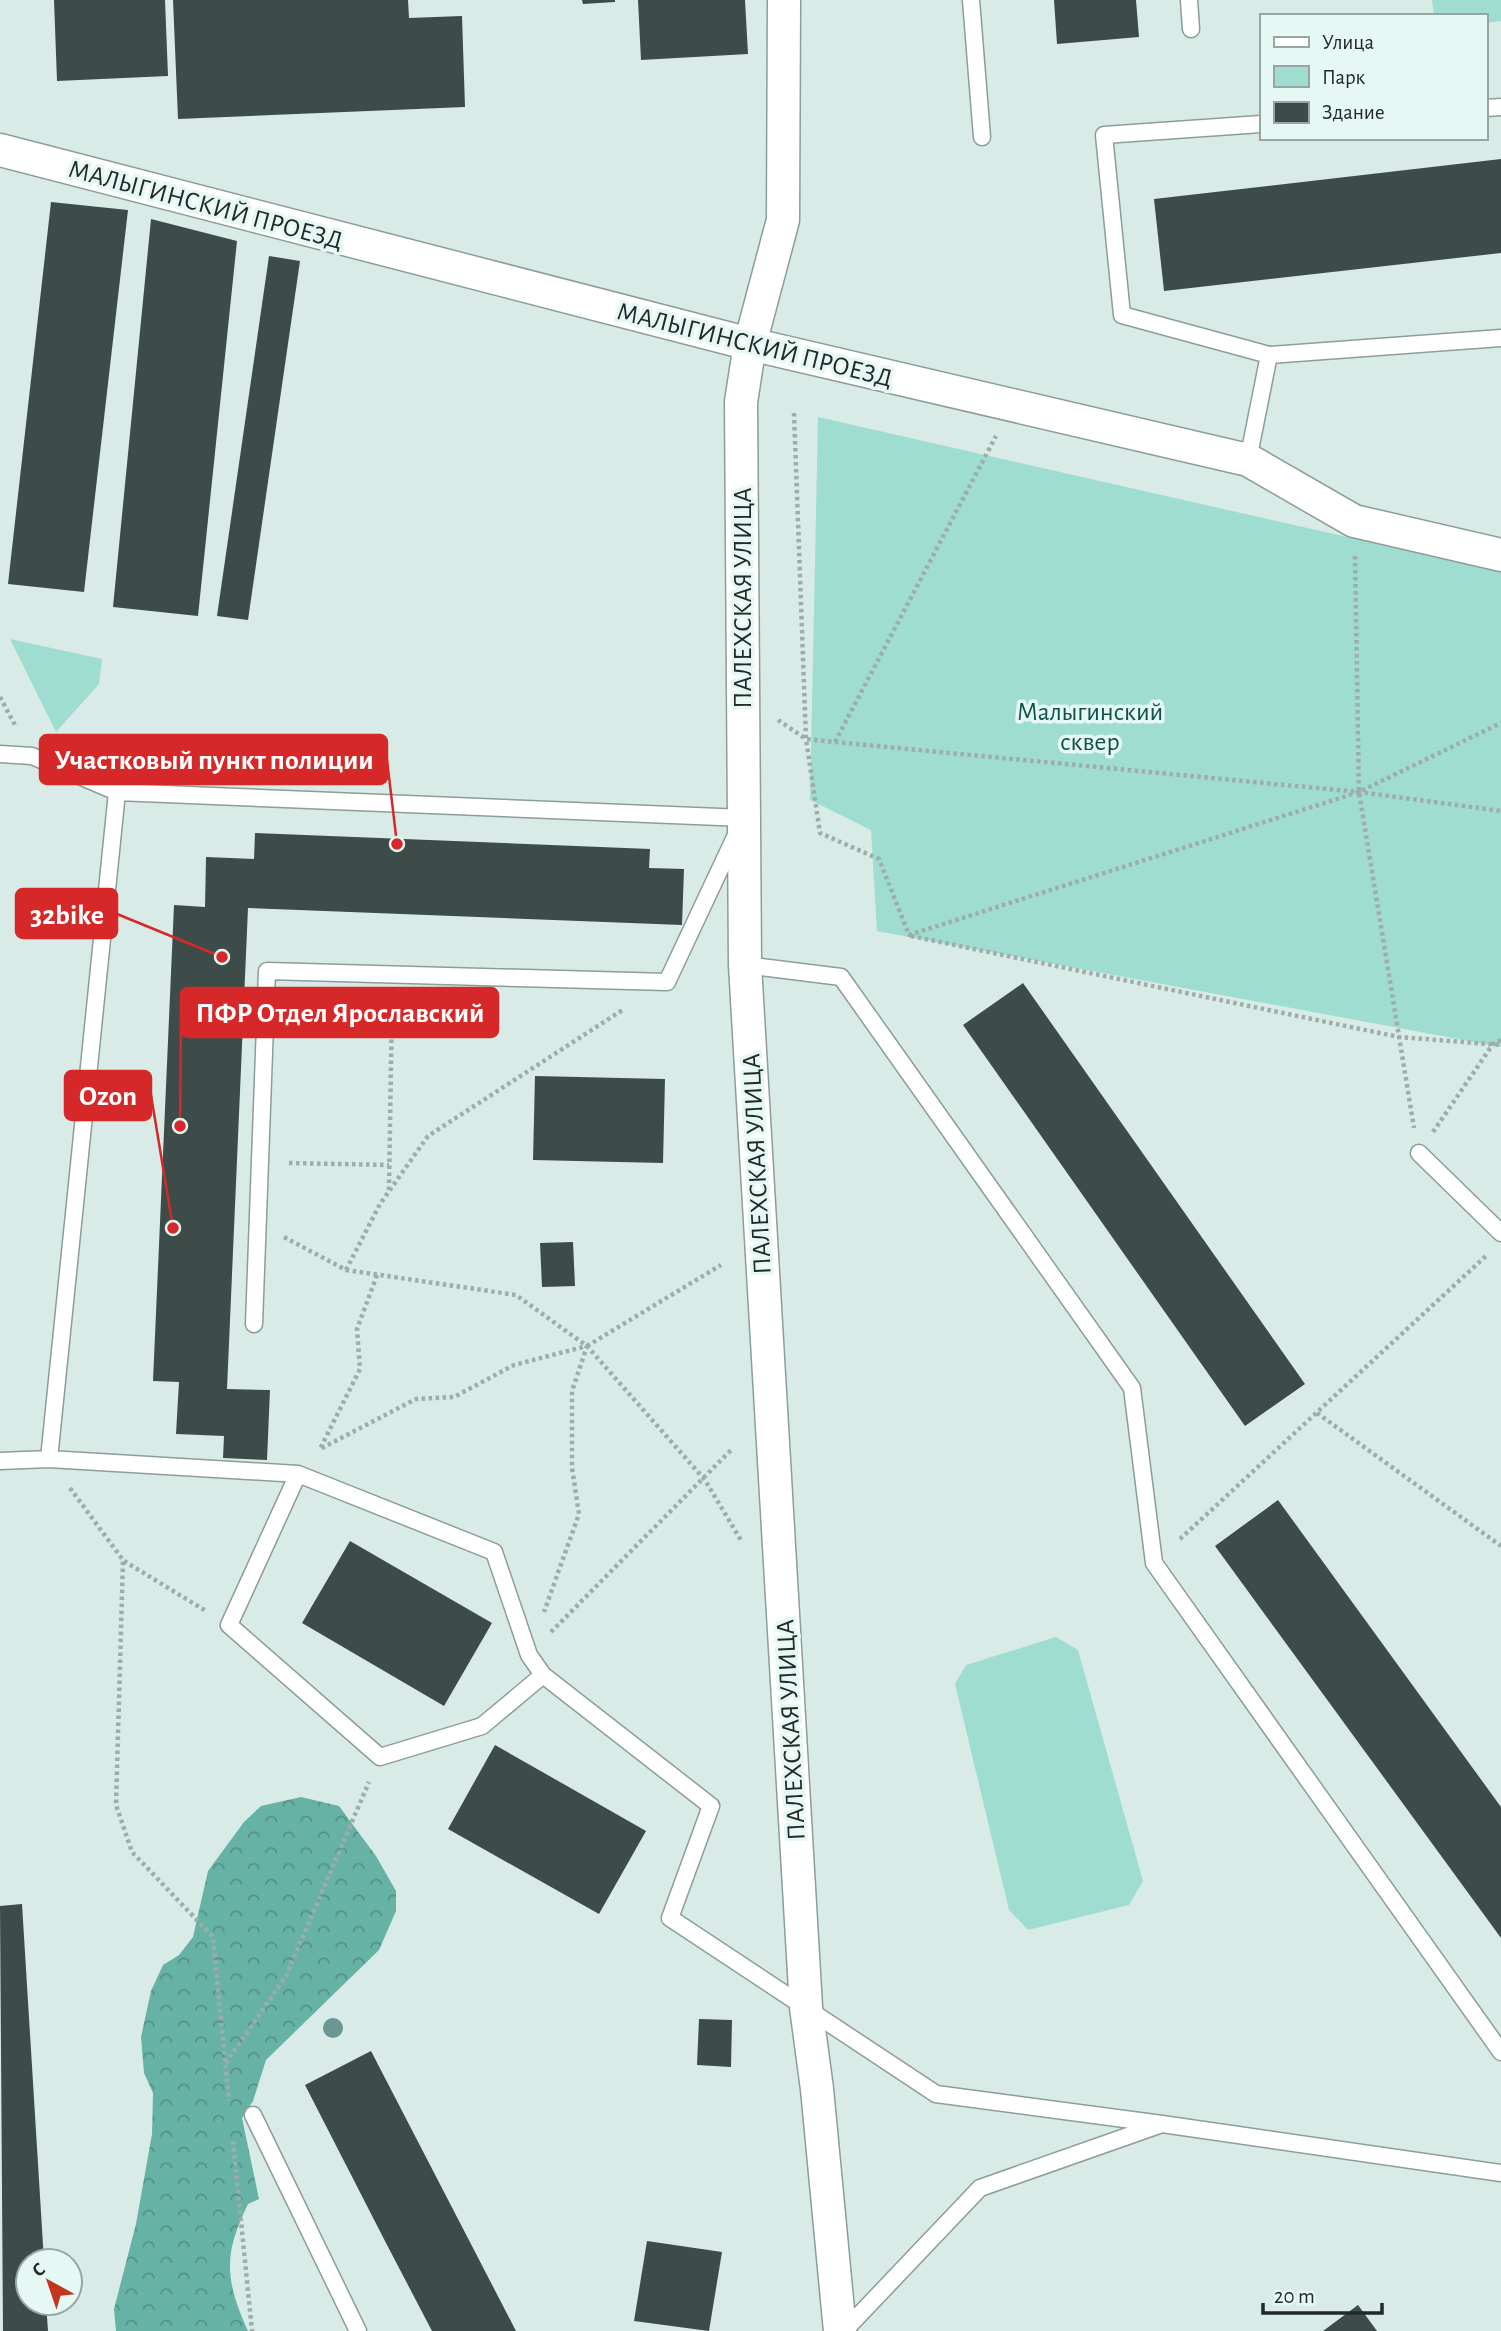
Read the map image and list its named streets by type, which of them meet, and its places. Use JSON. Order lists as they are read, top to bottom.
{
  "streets": {
    "street": ["МАЛЫГИНСКИЙ ПРОЕЗД", "ПАЛЕХСКАЯ УЛИЦА"]
  },
  "crossings": [
    ["МАЛЫГИНСКИЙ ПРОЕЗД", "ПАЛЕХСКАЯ УЛИЦА"]
  ],
  "parks": ["Малыгинский сквер"],
  "places": [
    "Участковый пункт полиции",
    "32bike",
    "ПФР Отдел Ярославский",
    "Ozon"
  ],
  "legend": ["Улица", "Парк", "Здание"],
  "scale_bar": "20 m",
  "north": "top left"
}
